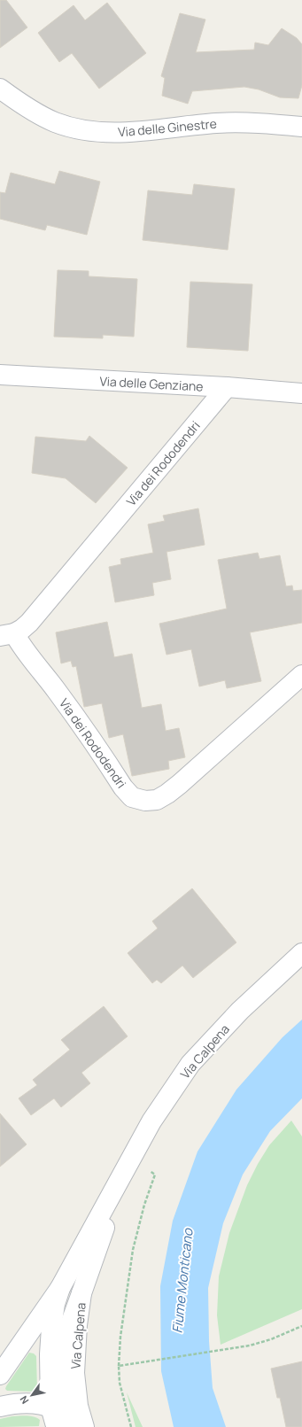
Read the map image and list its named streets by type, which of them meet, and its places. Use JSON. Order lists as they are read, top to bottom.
{
  "streets": {
    "street": [
      "Via delle Ginestre",
      "Via delle Genziane",
      "Via dei Rododendri",
      "Via Calpena"
    ]
  },
  "crossings": [
    ["Via delle Genziane", "Via dei Rododendri"]
  ],
  "water": ["Fiume Monticano"],
  "north": "bottom left"
}
